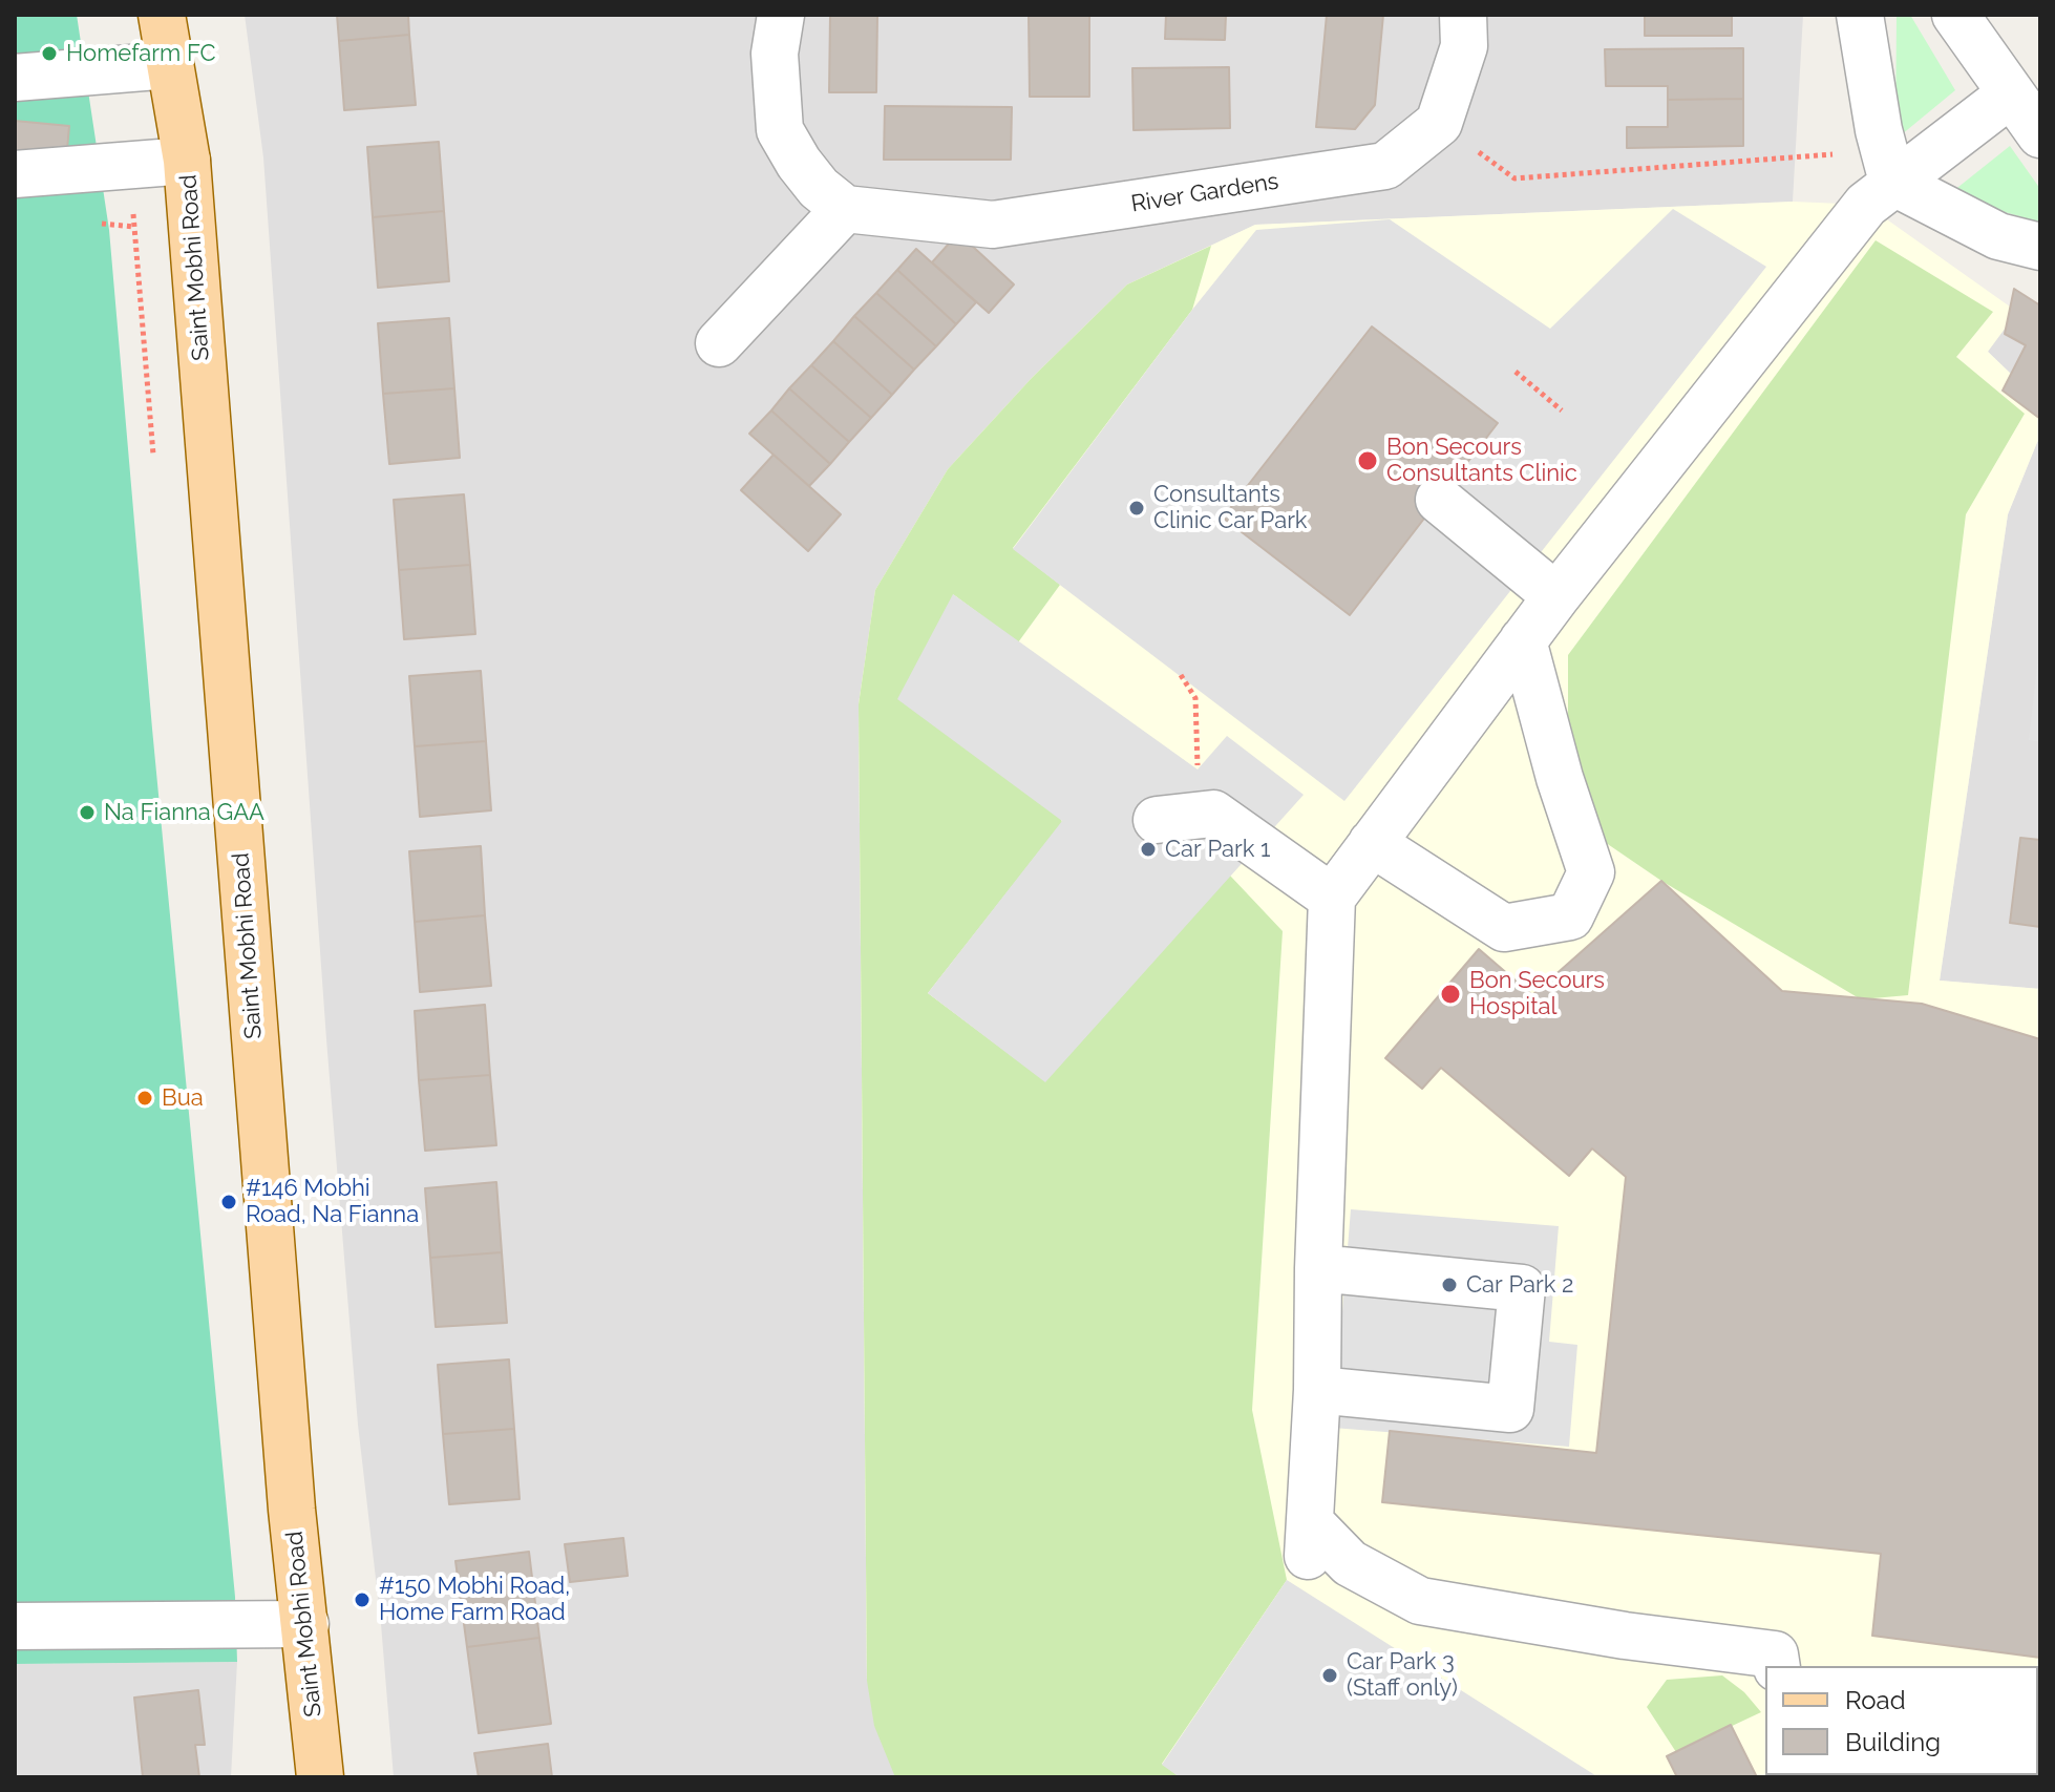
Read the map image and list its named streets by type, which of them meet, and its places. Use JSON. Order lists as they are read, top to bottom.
{
  "streets": {
    "main road": ["Saint Mobhi Road"],
    "street": ["River Gardens"]
  },
  "places": [
    "Homefarm FC",
    "Bon Secours Consultants Clinic",
    "Consultants Clinic Car Park",
    "Na Fianna GAA",
    "Car Park 1",
    "Bon Secours Hospital",
    "Bua",
    "#146 Mobhi Road, Na Fianna",
    "Car Park 2",
    "#150 Mobhi Road, Home Farm Road",
    "Car Park 3 (Staff only)"
  ],
  "legend": ["Road", "Building"]
}
